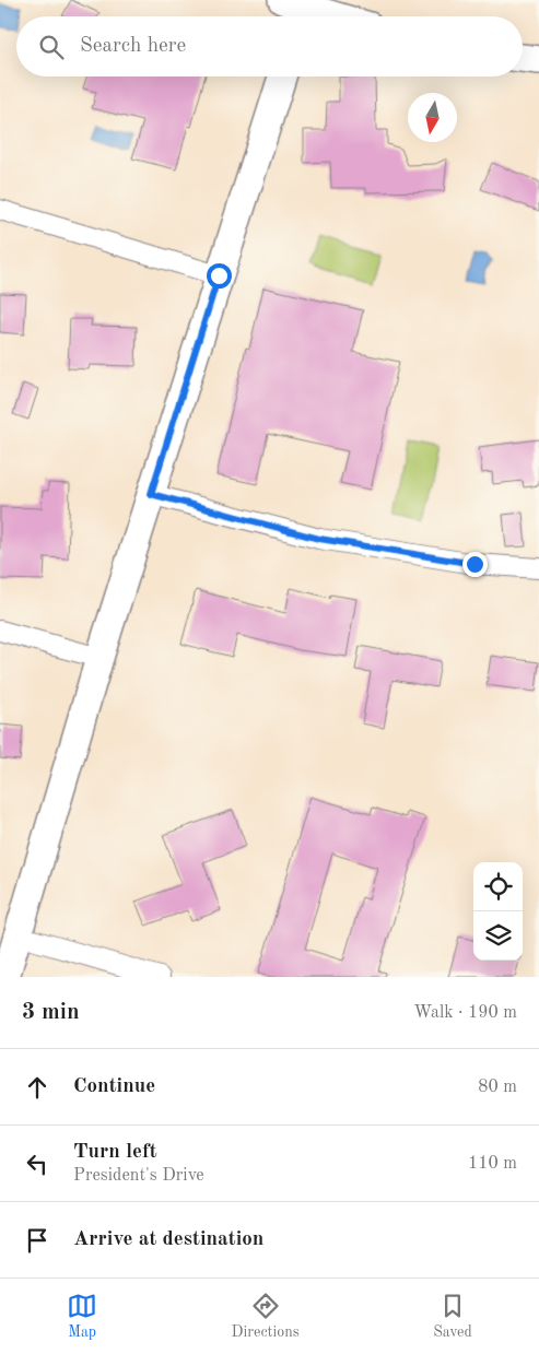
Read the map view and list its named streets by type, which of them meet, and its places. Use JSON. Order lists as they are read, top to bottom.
{
  "north": "bottom",
  "page": {
    "search": "Search here",
    "heading": ["3 min", "Walk · 190 m"],
    "list": [
      ["Continue", "80 m"],
      ["Turn left", "President's Drive", "110 m"],
      "Arrive at destination"
    ],
    "nav": ["Map", "Directions", "Saved"]
  }
}
